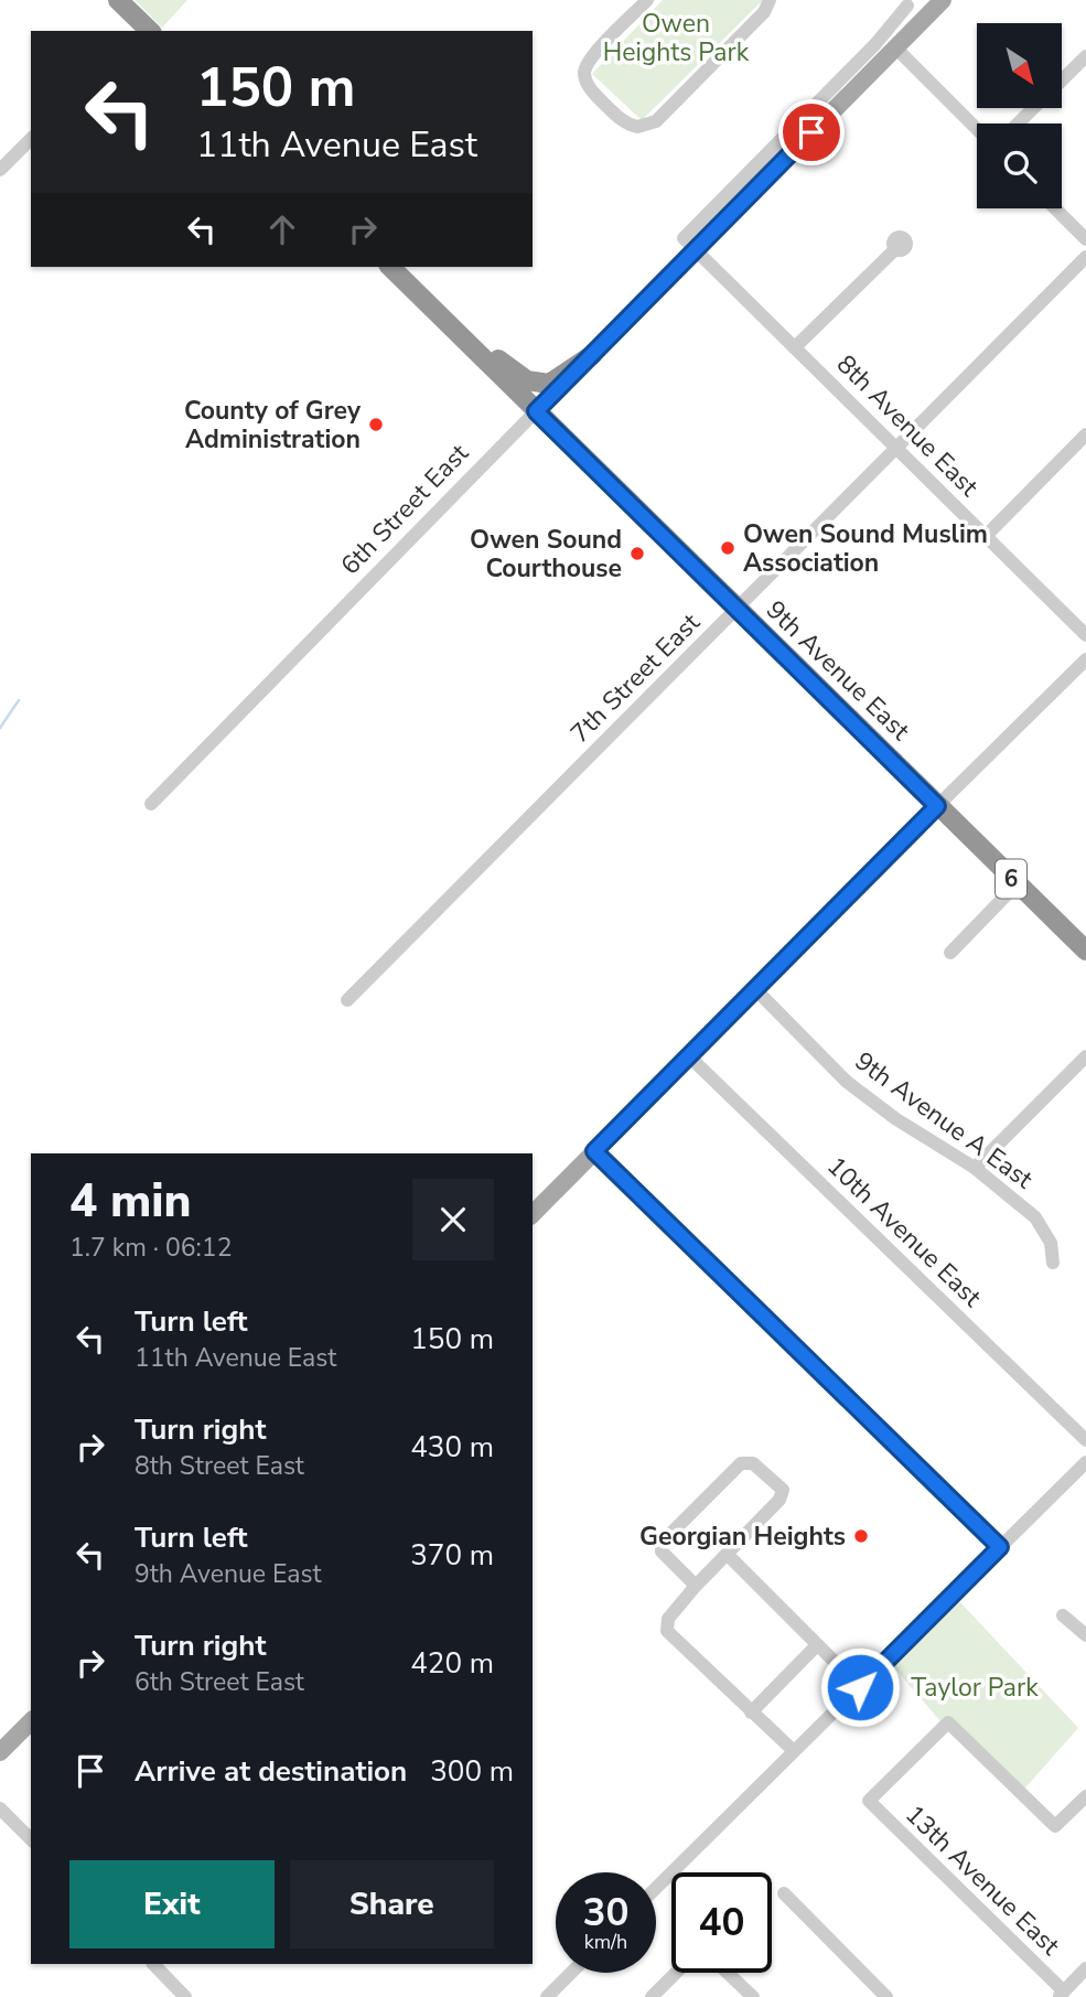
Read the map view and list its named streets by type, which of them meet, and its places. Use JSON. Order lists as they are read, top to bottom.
{
  "streets": {
    "highway": ["9th Avenue East", "6"],
    "main road": ["6th Street East"],
    "street": [
      "8th Avenue East",
      "7th Street East",
      "9th Avenue A East",
      "10th Avenue East",
      "13th Avenue East"
    ]
  },
  "crossings": [
    ["8th Avenue East", "6th Street East"],
    ["8th Avenue East", "7th Street East"],
    ["6th Street East", "9th Avenue East"],
    ["9th Avenue East", "7th Street East"]
  ],
  "parks": ["Owen Heights Park", "Taylor Park"],
  "places": [
    "County of Grey Administration",
    "Owen Sound Muslim Association",
    "Owen Sound Courthouse",
    "Georgian Heights"
  ],
  "north": "bottom right",
  "page": {
    "turn": ["150 m", "11th Avenue East"],
    "heading": ["4 min", "1.7 km · 06:12"],
    "list": [
      {
        "name": "Turn left",
        "note": "11th Avenue East",
        "value": "150 m"
      },
      {
        "name": "Turn right",
        "note": "8th Street East",
        "value": "430 m"
      },
      {
        "name": "Turn left",
        "note": "9th Avenue East",
        "value": "370 m"
      },
      {
        "name": "Turn right",
        "note": "6th Street East",
        "value": "420 m"
      },
      {
        "name": "Arrive at destination",
        "value": "300 m"
      }
    ],
    "buttons": ["Exit", "Share"],
    "speed": "30 km/h",
    "limit": "40"
  }
}
